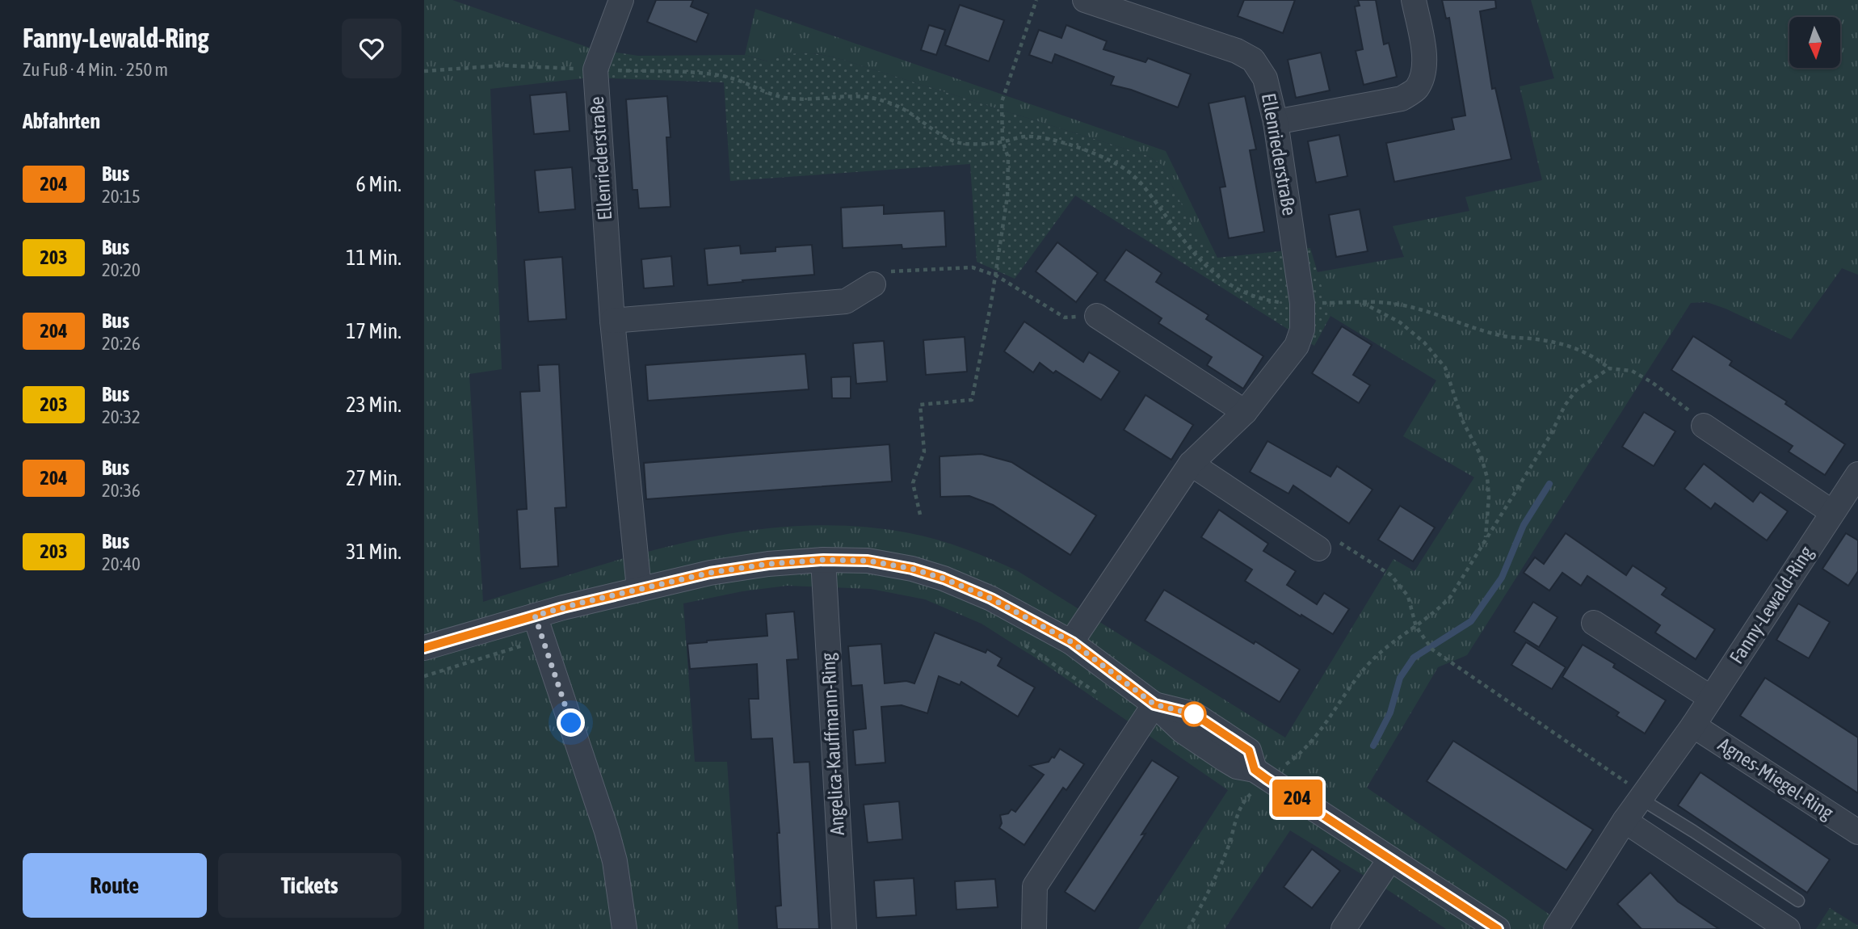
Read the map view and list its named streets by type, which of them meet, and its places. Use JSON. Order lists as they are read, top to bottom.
{
  "streets": {
    "street": [
      "Ellenriederstraße",
      "Fanny-Lewald-Ring",
      "Angelica-Kauffmann-Ring",
      "Agnes-Miegel-Ring"
    ]
  },
  "crossings": [
    ["Fanny-Lewald-Ring", "Agnes-Miegel-Ring"]
  ],
  "lines": ["bus line 204"],
  "north": "bottom",
  "page": {
    "heading": [
      ["Fanny-Lewald-Ring", "Zu Fuß · 4 Min. · 250 m"],
      "Abfahrten"
    ],
    "on_map": "204",
    "list": [
      {
        "mark": "204",
        "name": "Bus",
        "note": "20:15",
        "value": "6 Min."
      },
      {
        "mark": "203",
        "name": "Bus",
        "note": "20:20",
        "value": "11 Min."
      },
      {
        "mark": "204",
        "name": "Bus",
        "note": "20:26",
        "value": "17 Min."
      },
      {
        "mark": "203",
        "name": "Bus",
        "note": "20:32",
        "value": "23 Min."
      },
      {
        "mark": "204",
        "name": "Bus",
        "note": "20:36",
        "value": "27 Min."
      },
      {
        "mark": "203",
        "name": "Bus",
        "note": "20:40",
        "value": "31 Min."
      }
    ],
    "buttons": ["Route", "Tickets"]
  }
}
